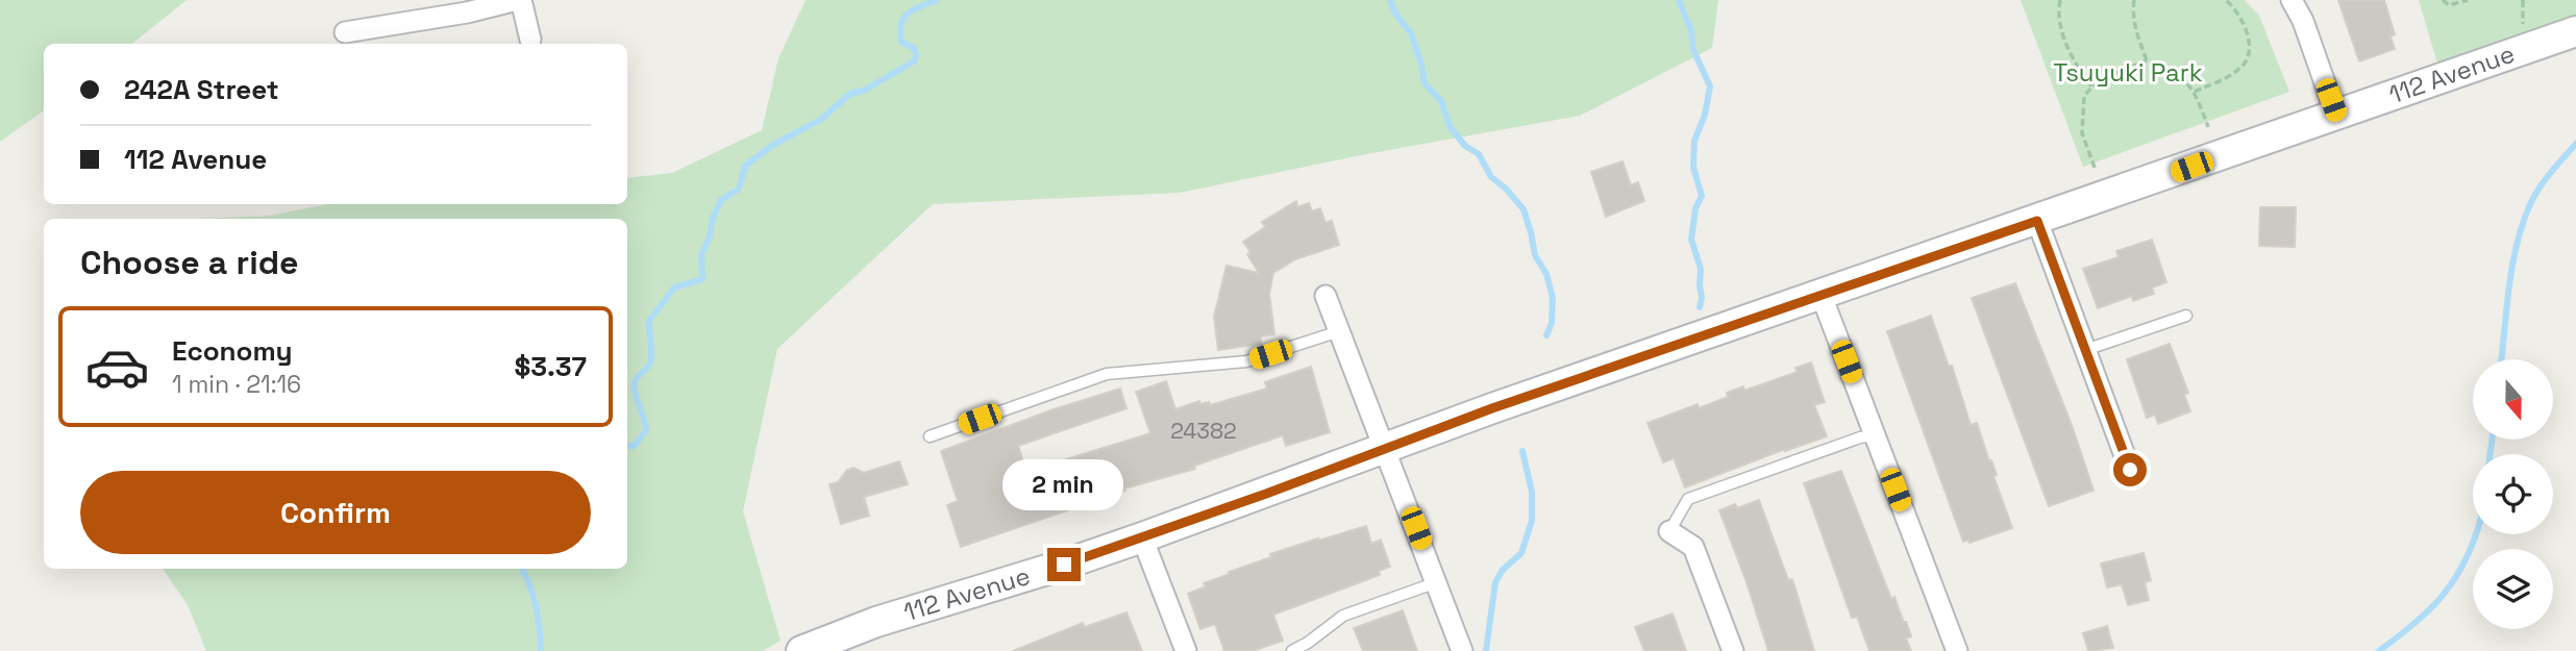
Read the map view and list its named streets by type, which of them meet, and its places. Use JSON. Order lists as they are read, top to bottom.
{
  "streets": {
    "main road": ["112 Avenue"]
  },
  "parks": ["Tsuyuki Park"],
  "house_numbers": ["24382"],
  "north": "bottom",
  "page": {
    "banner": ["242A Street", "112 Avenue"],
    "heading": "Choose a ride",
    "list": [
      {
        "name": "Economy",
        "note": "1 min · 21:16",
        "value": "$3.37"
      }
    ],
    "buttons": "Confirm",
    "bubble": "2 min"
  }
}
